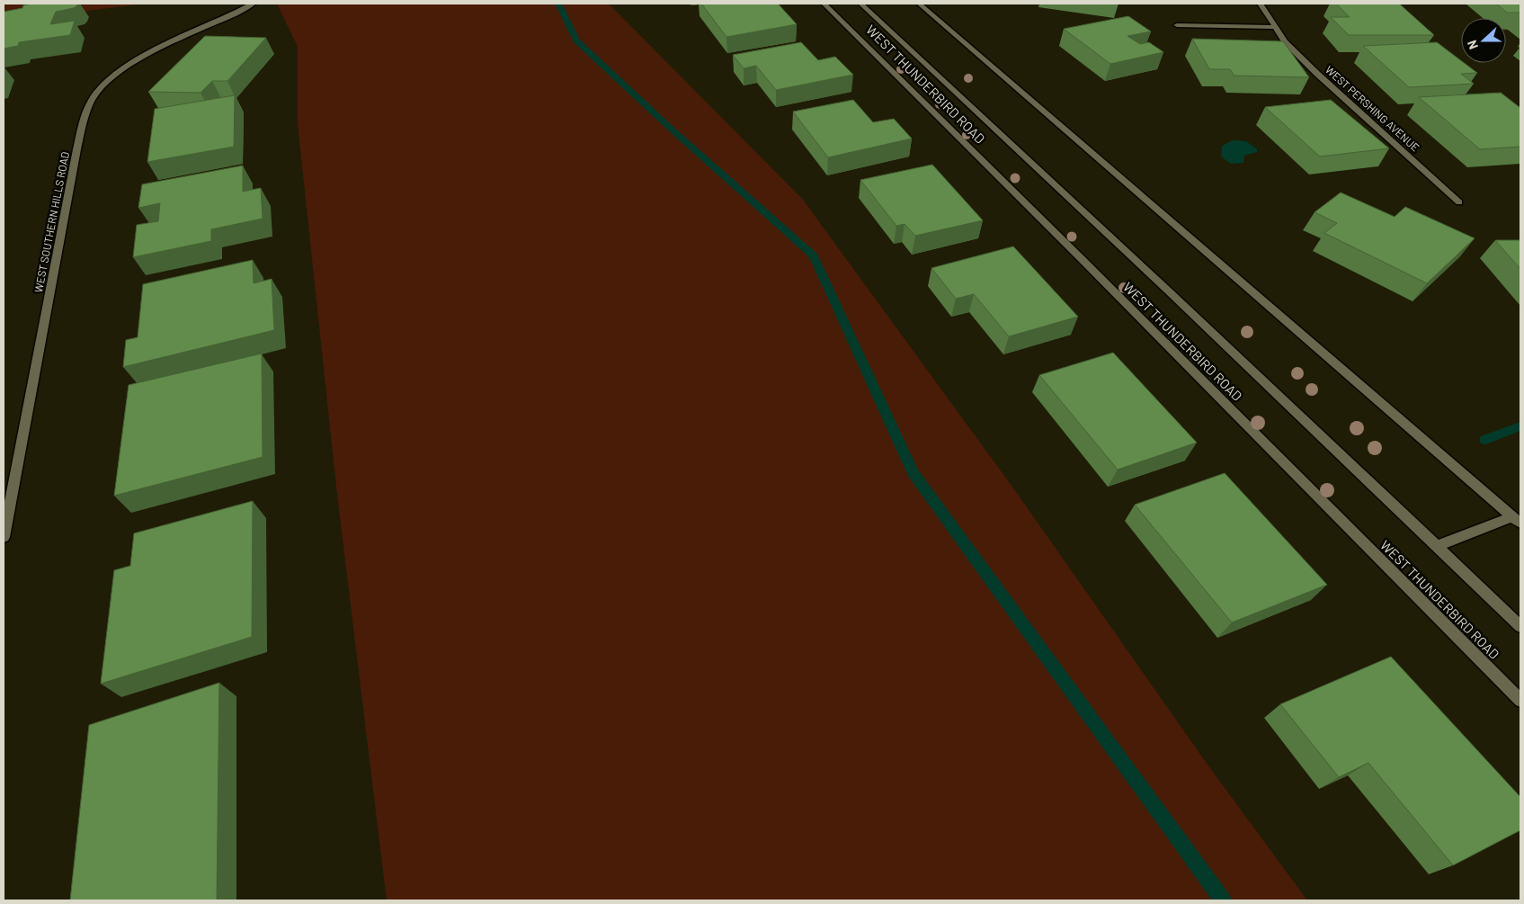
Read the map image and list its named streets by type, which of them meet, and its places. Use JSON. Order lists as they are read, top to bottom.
{
  "streets": {
    "street": ["WEST THUNDERBIRD ROAD", "WEST PERSHING AVENUE", "WEST SOUTHERN HILLS ROAD"]
  },
  "north": "left"
}
